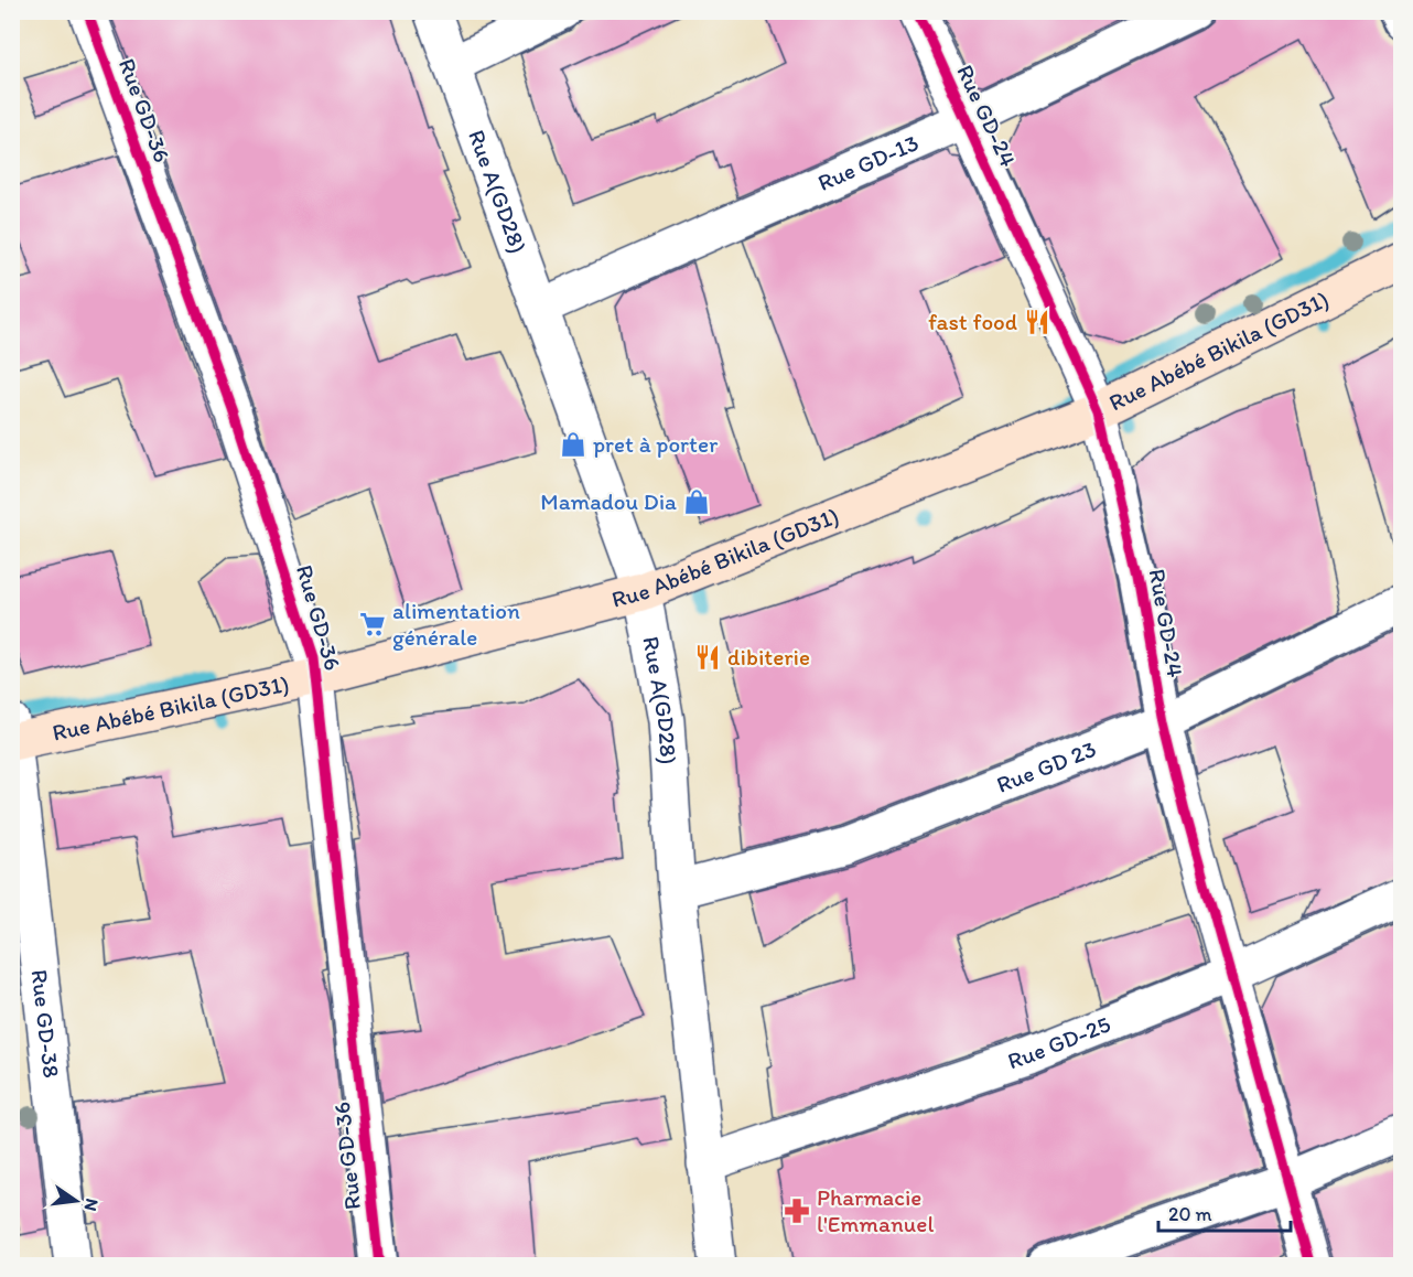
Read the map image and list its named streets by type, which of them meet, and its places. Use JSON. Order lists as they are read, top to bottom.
{
  "streets": {
    "main road": ["Rue Abébé Bikila (GD31)"],
    "street": [
      "Rue GD-36",
      "Rue GD-24",
      "Rue GD-13",
      "Rue A(GD28)",
      "Rue GD 23",
      "Rue GD-38",
      "Rue GD-25"
    ]
  },
  "crossings": [
    ["Rue GD-36", "Rue Abébé Bikila (GD31)"],
    ["Rue GD-24", "Rue GD-13"],
    ["Rue GD-24", "Rue Abébé Bikila (GD31)"],
    ["Rue GD-24", "Rue GD 23"],
    ["Rue GD-24", "Rue GD-25"],
    ["Rue GD-13", "Rue A(GD28)"],
    ["Rue A(GD28)", "Rue Abébé Bikila (GD31)"],
    ["Rue A(GD28)", "Rue GD 23"],
    ["Rue A(GD28)", "Rue GD-25"],
    ["Rue Abébé Bikila (GD31)", "Rue GD-38"]
  ],
  "places": {
    "restaurant": ["fast food", "dibiterie"],
    "shop": ["pret à porter", "Mamadou Dia"],
    "supermarket": ["alimentation générale"],
    "pharmacy": ["Pharmacie l'Emmanuel"]
  },
  "scale_bar": "20 m",
  "north": "right"
}
